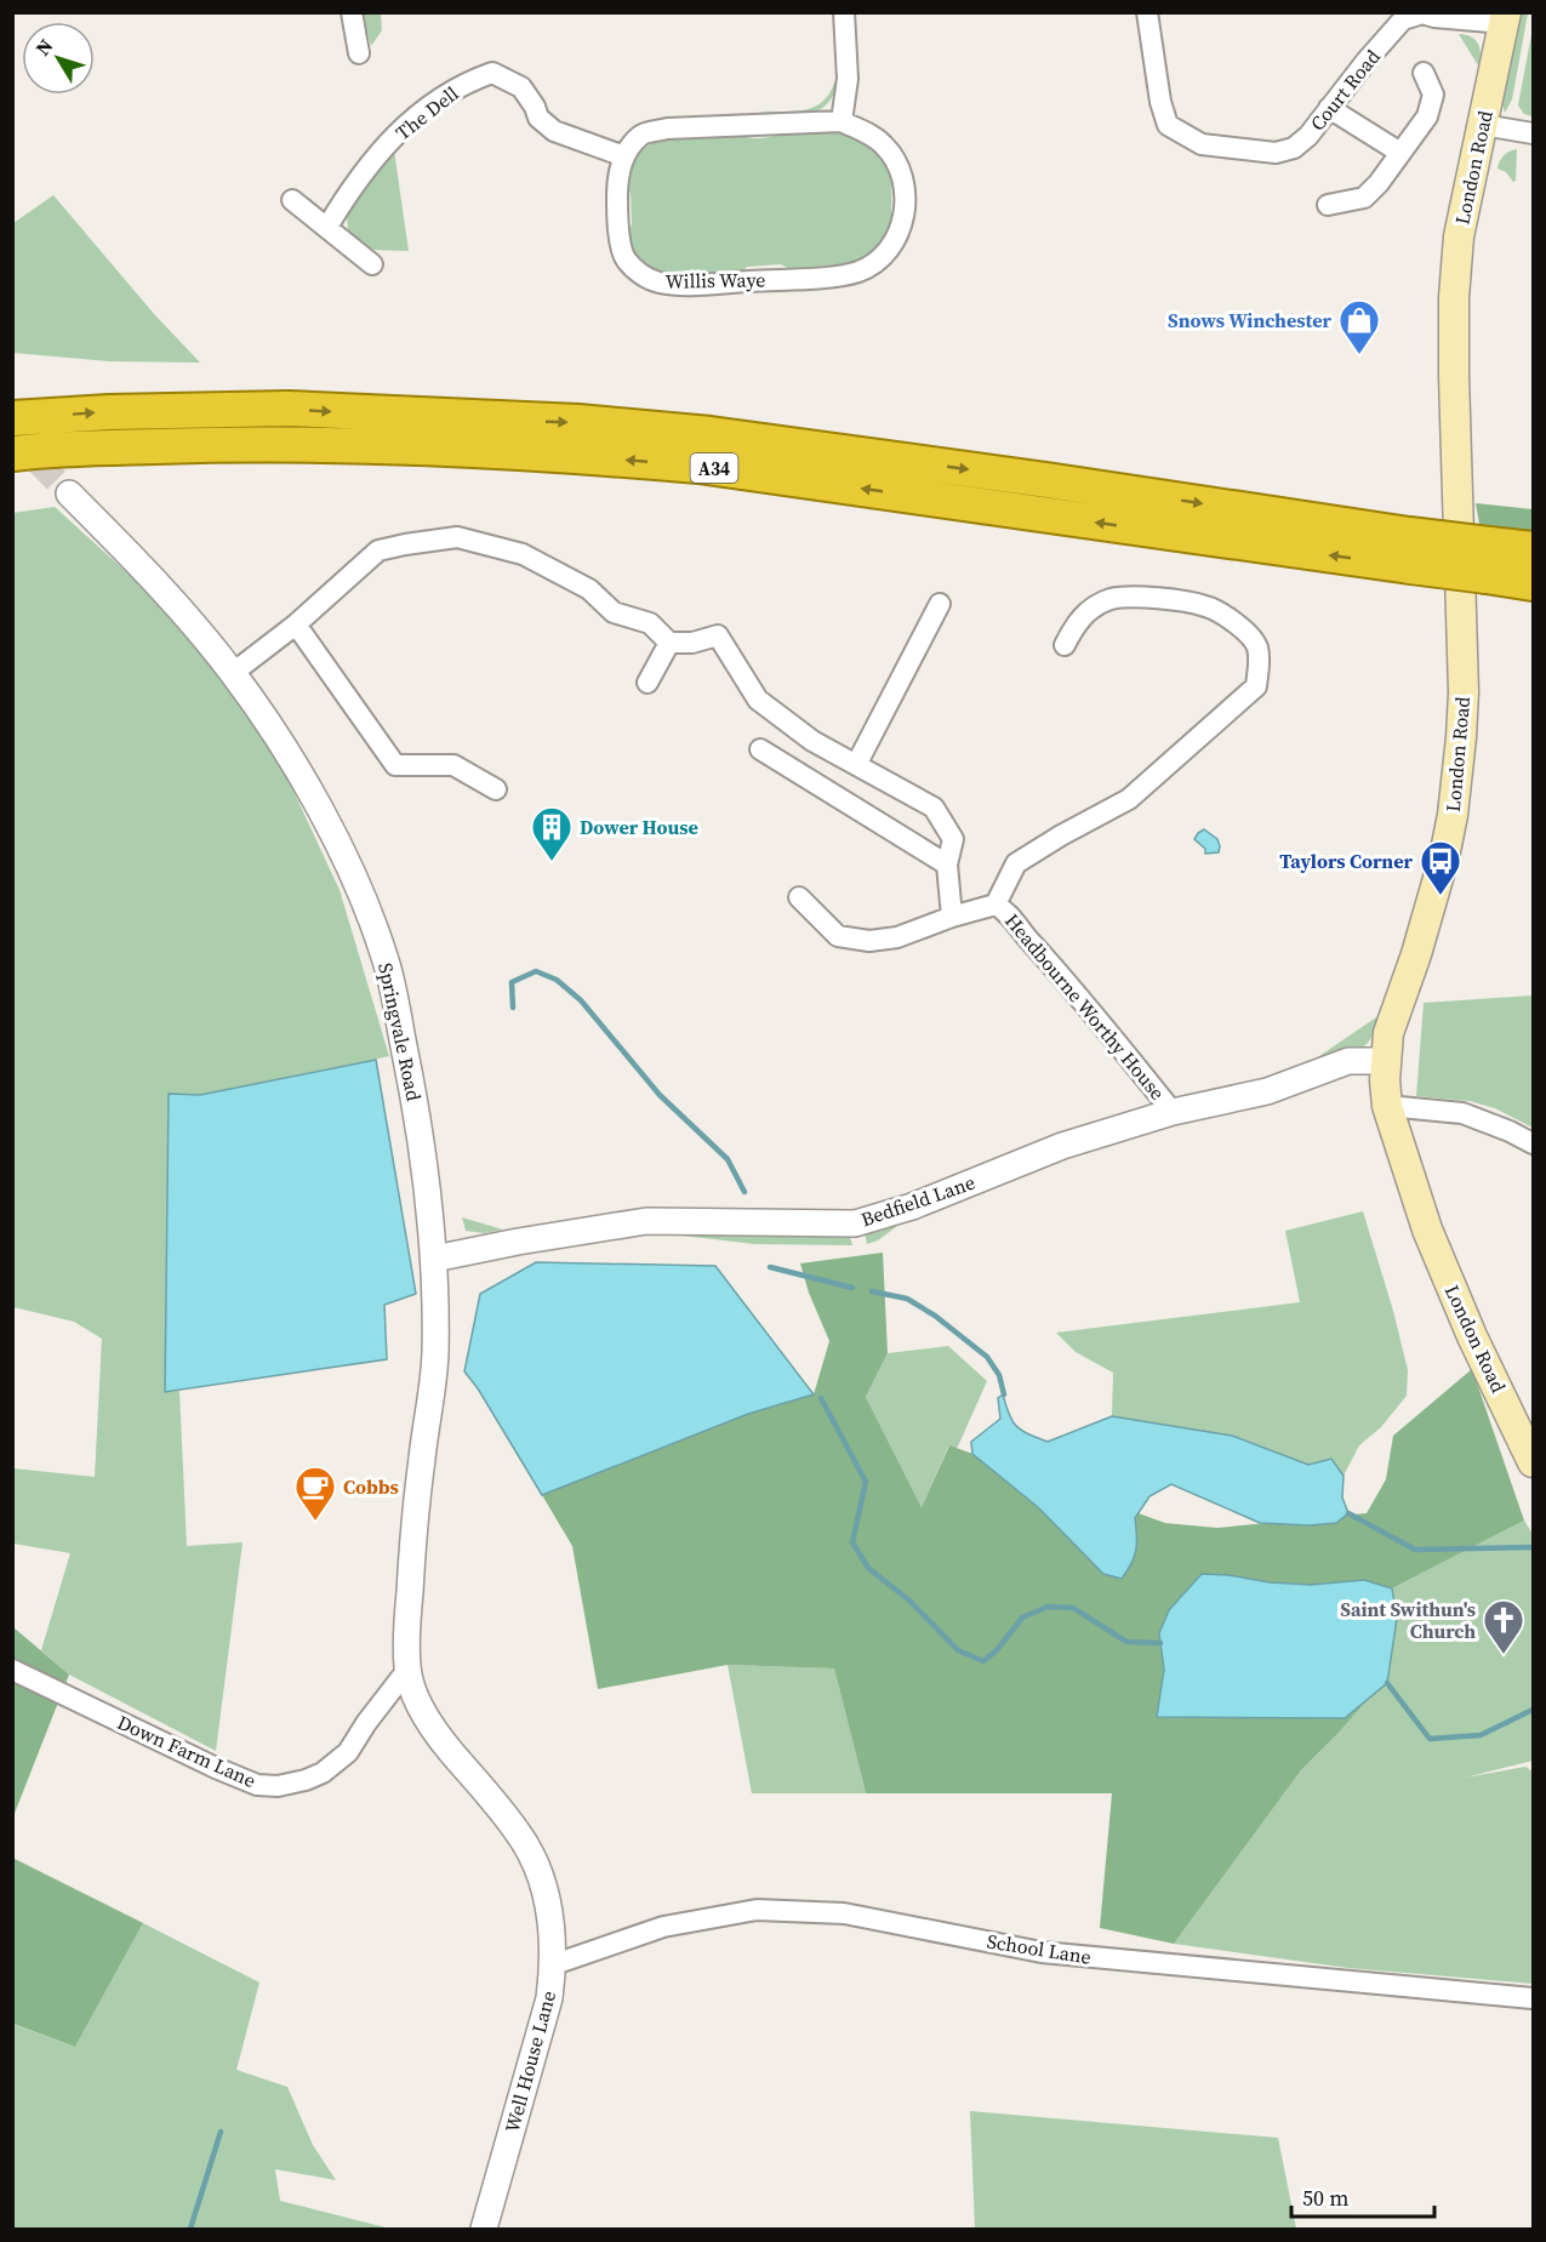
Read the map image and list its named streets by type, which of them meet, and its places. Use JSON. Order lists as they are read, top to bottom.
{
  "streets": {
    "highway": ["A34"],
    "main road": ["London Road"],
    "street": [
      "Court Road",
      "The Dell",
      "Willis Waye",
      "Headbourne Worthy House",
      "Springvale Road",
      "Bedfield Lane",
      "Down Farm Lane",
      "School Lane",
      "Well House Lane"
    ]
  },
  "crossings": [
    ["Court Road", "London Road"],
    ["The Dell", "Willis Waye"],
    ["London Road", "Bedfield Lane"],
    ["Headbourne Worthy House", "Bedfield Lane"],
    ["Springvale Road", "Bedfield Lane"],
    ["Springvale Road", "Down Farm Lane"],
    ["Springvale Road", "Well House Lane"],
    ["Down Farm Lane", "Well House Lane"],
    ["School Lane", "Well House Lane"]
  ],
  "places": {
    "shop": ["Snows Winchester"],
    "building": ["Dower House"],
    "bus stop": ["Taylors Corner"],
    "cafe": ["Cobbs"],
    "church": ["Saint Swithun's Church"]
  },
  "scale_bar": "50 m",
  "north": "top left"
}
